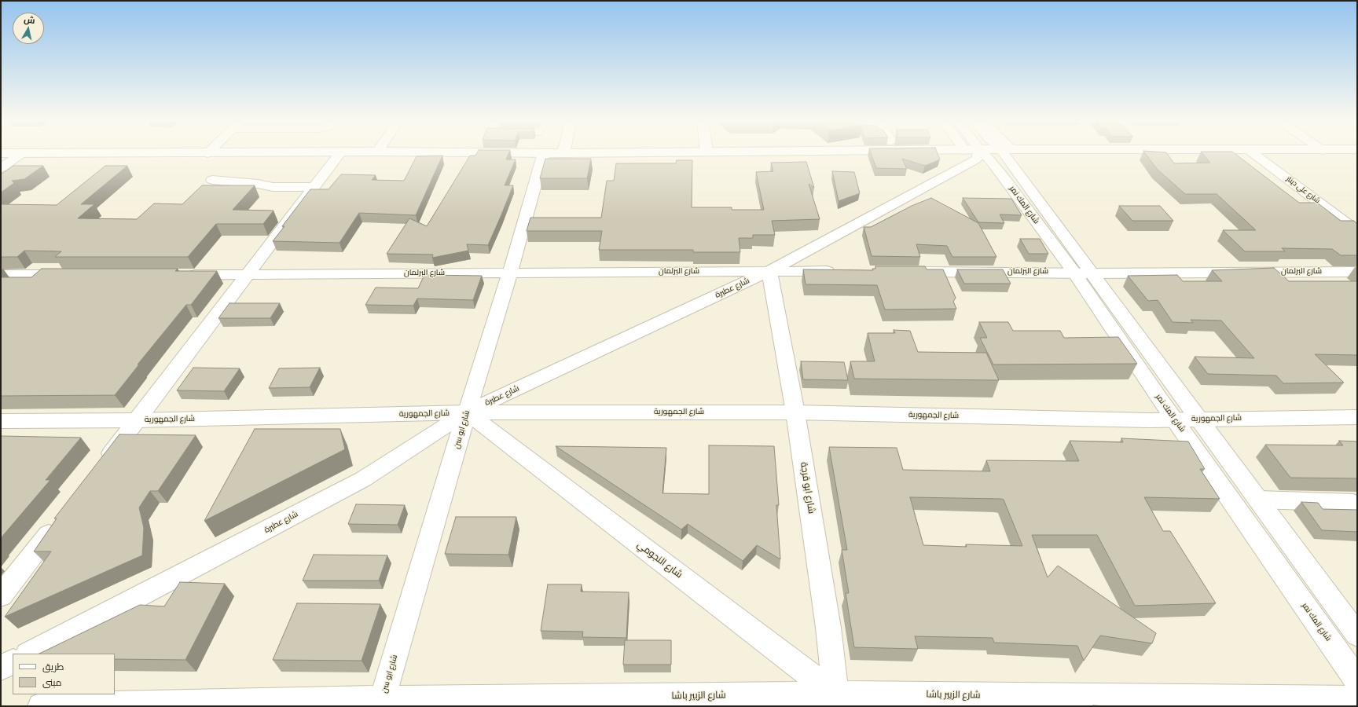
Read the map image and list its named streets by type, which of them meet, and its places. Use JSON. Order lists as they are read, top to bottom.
{
  "streets": {
    "main road": [
      "شارع علي دينار",
      "شارع المك نمر",
      "شارع البرلمان",
      "شارع عطبرة",
      "شارع الجمهورية",
      "شارع ابو سن",
      "شارع ابو قرجة",
      "شارع النجومي",
      "شارع الزبير باشا"
    ]
  },
  "crossings": [
    ["شارع المك نمر", "شارع البرلمان"],
    ["شارع المك نمر", "شارع الجمهورية"],
    ["شارع البرلمان", "شارع عطبرة"],
    ["شارع البرلمان", "شارع ابو سن"],
    ["شارع البرلمان", "شارع ابو قرجة"],
    ["شارع عطبرة", "شارع الجمهورية"],
    ["شارع عطبرة", "شارع ابو سن"],
    ["شارع عطبرة", "شارع ابو قرجة"],
    ["شارع عطبرة", "شارع النجومي"],
    ["شارع الجمهورية", "شارع ابو سن"],
    ["شارع الجمهورية", "شارع ابو قرجة"],
    ["شارع الجمهورية", "شارع النجومي"],
    ["شارع ابو سن", "شارع النجومي"],
    ["شارع ابو سن", "شارع الزبير باشا"],
    ["شارع ابو قرجة", "شارع النجومي"],
    ["شارع ابو قرجة", "شارع الزبير باشا"],
    ["شارع النجومي", "شارع الزبير باشا"]
  ],
  "legend": ["طريق", "مبنى"],
  "north": "top"
}
